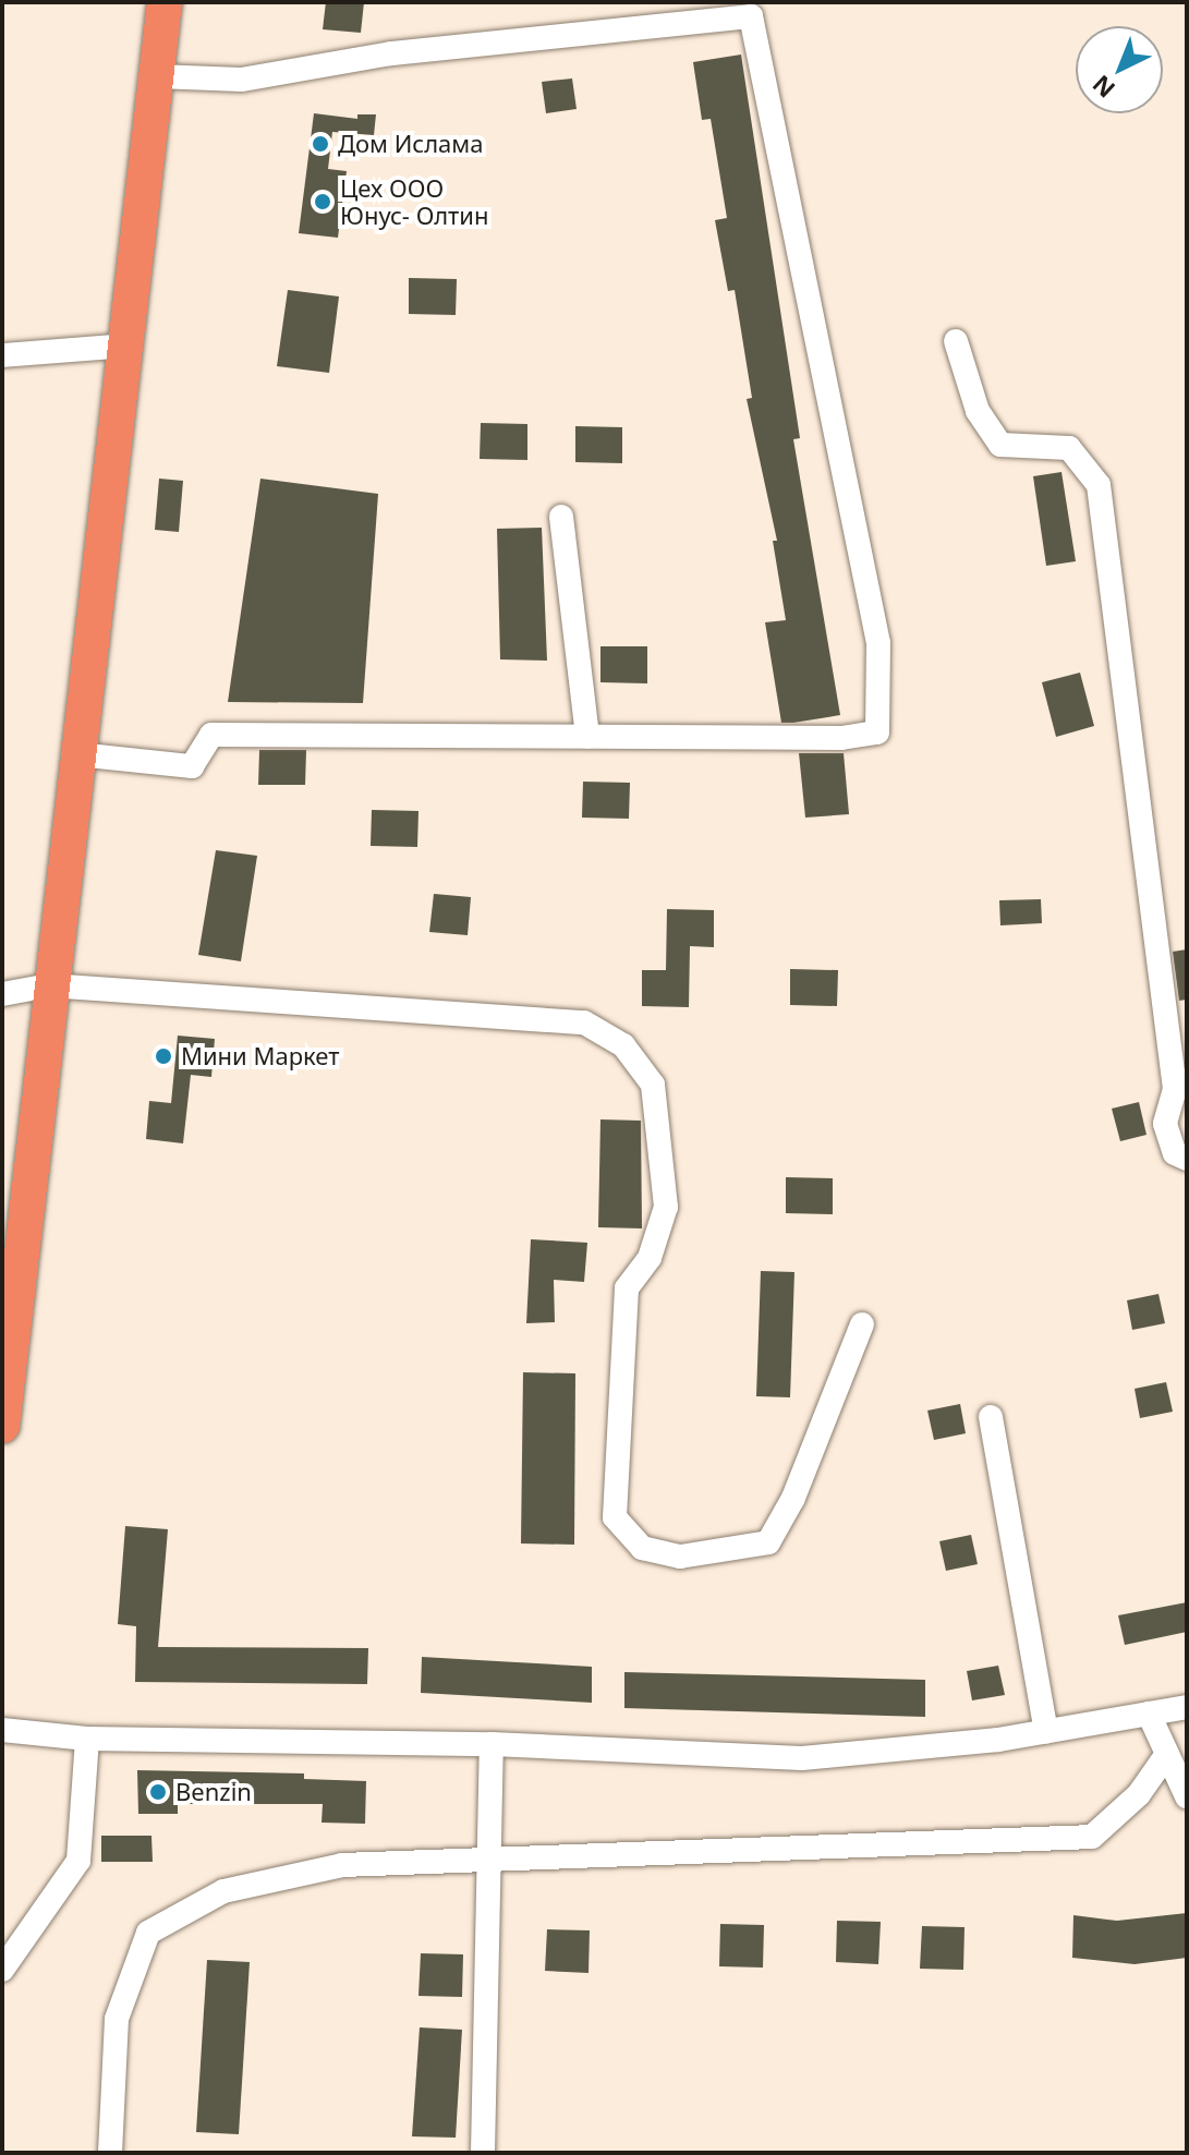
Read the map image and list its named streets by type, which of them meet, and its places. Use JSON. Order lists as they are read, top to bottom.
{
  "places": [
    "Дом Ислама",
    "Цех ООО Юнус- Олтин",
    "Мини Маркет",
    "Benzin"
  ],
  "north": "bottom left"
}
